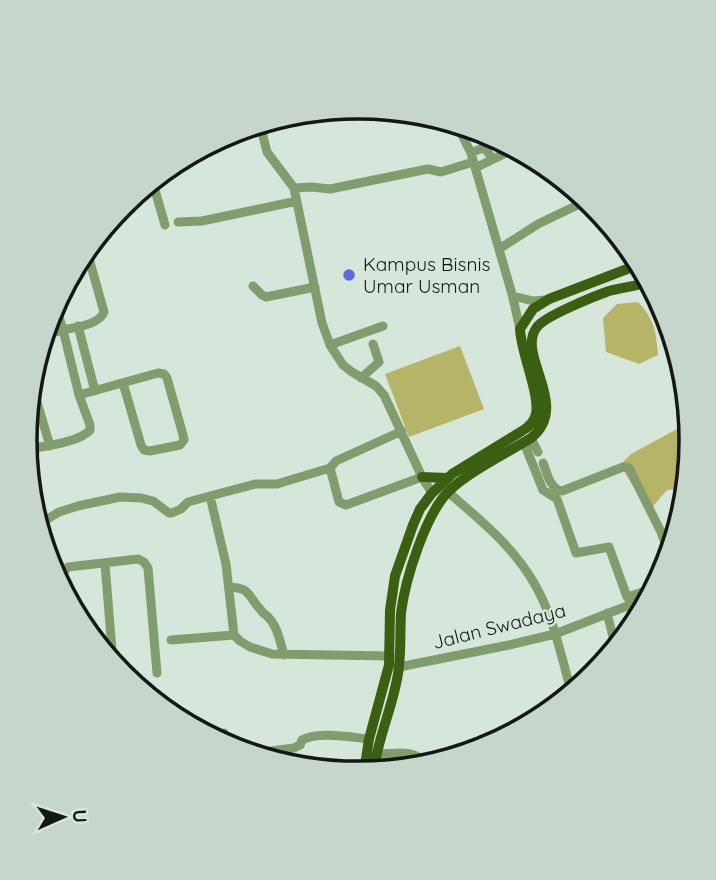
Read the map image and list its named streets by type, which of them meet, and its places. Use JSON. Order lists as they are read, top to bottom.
{
  "streets": {
    "street": ["Jalan Swadaya"]
  },
  "places": ["Kampus Bisnis Umar Usman"],
  "north": "right"
}
